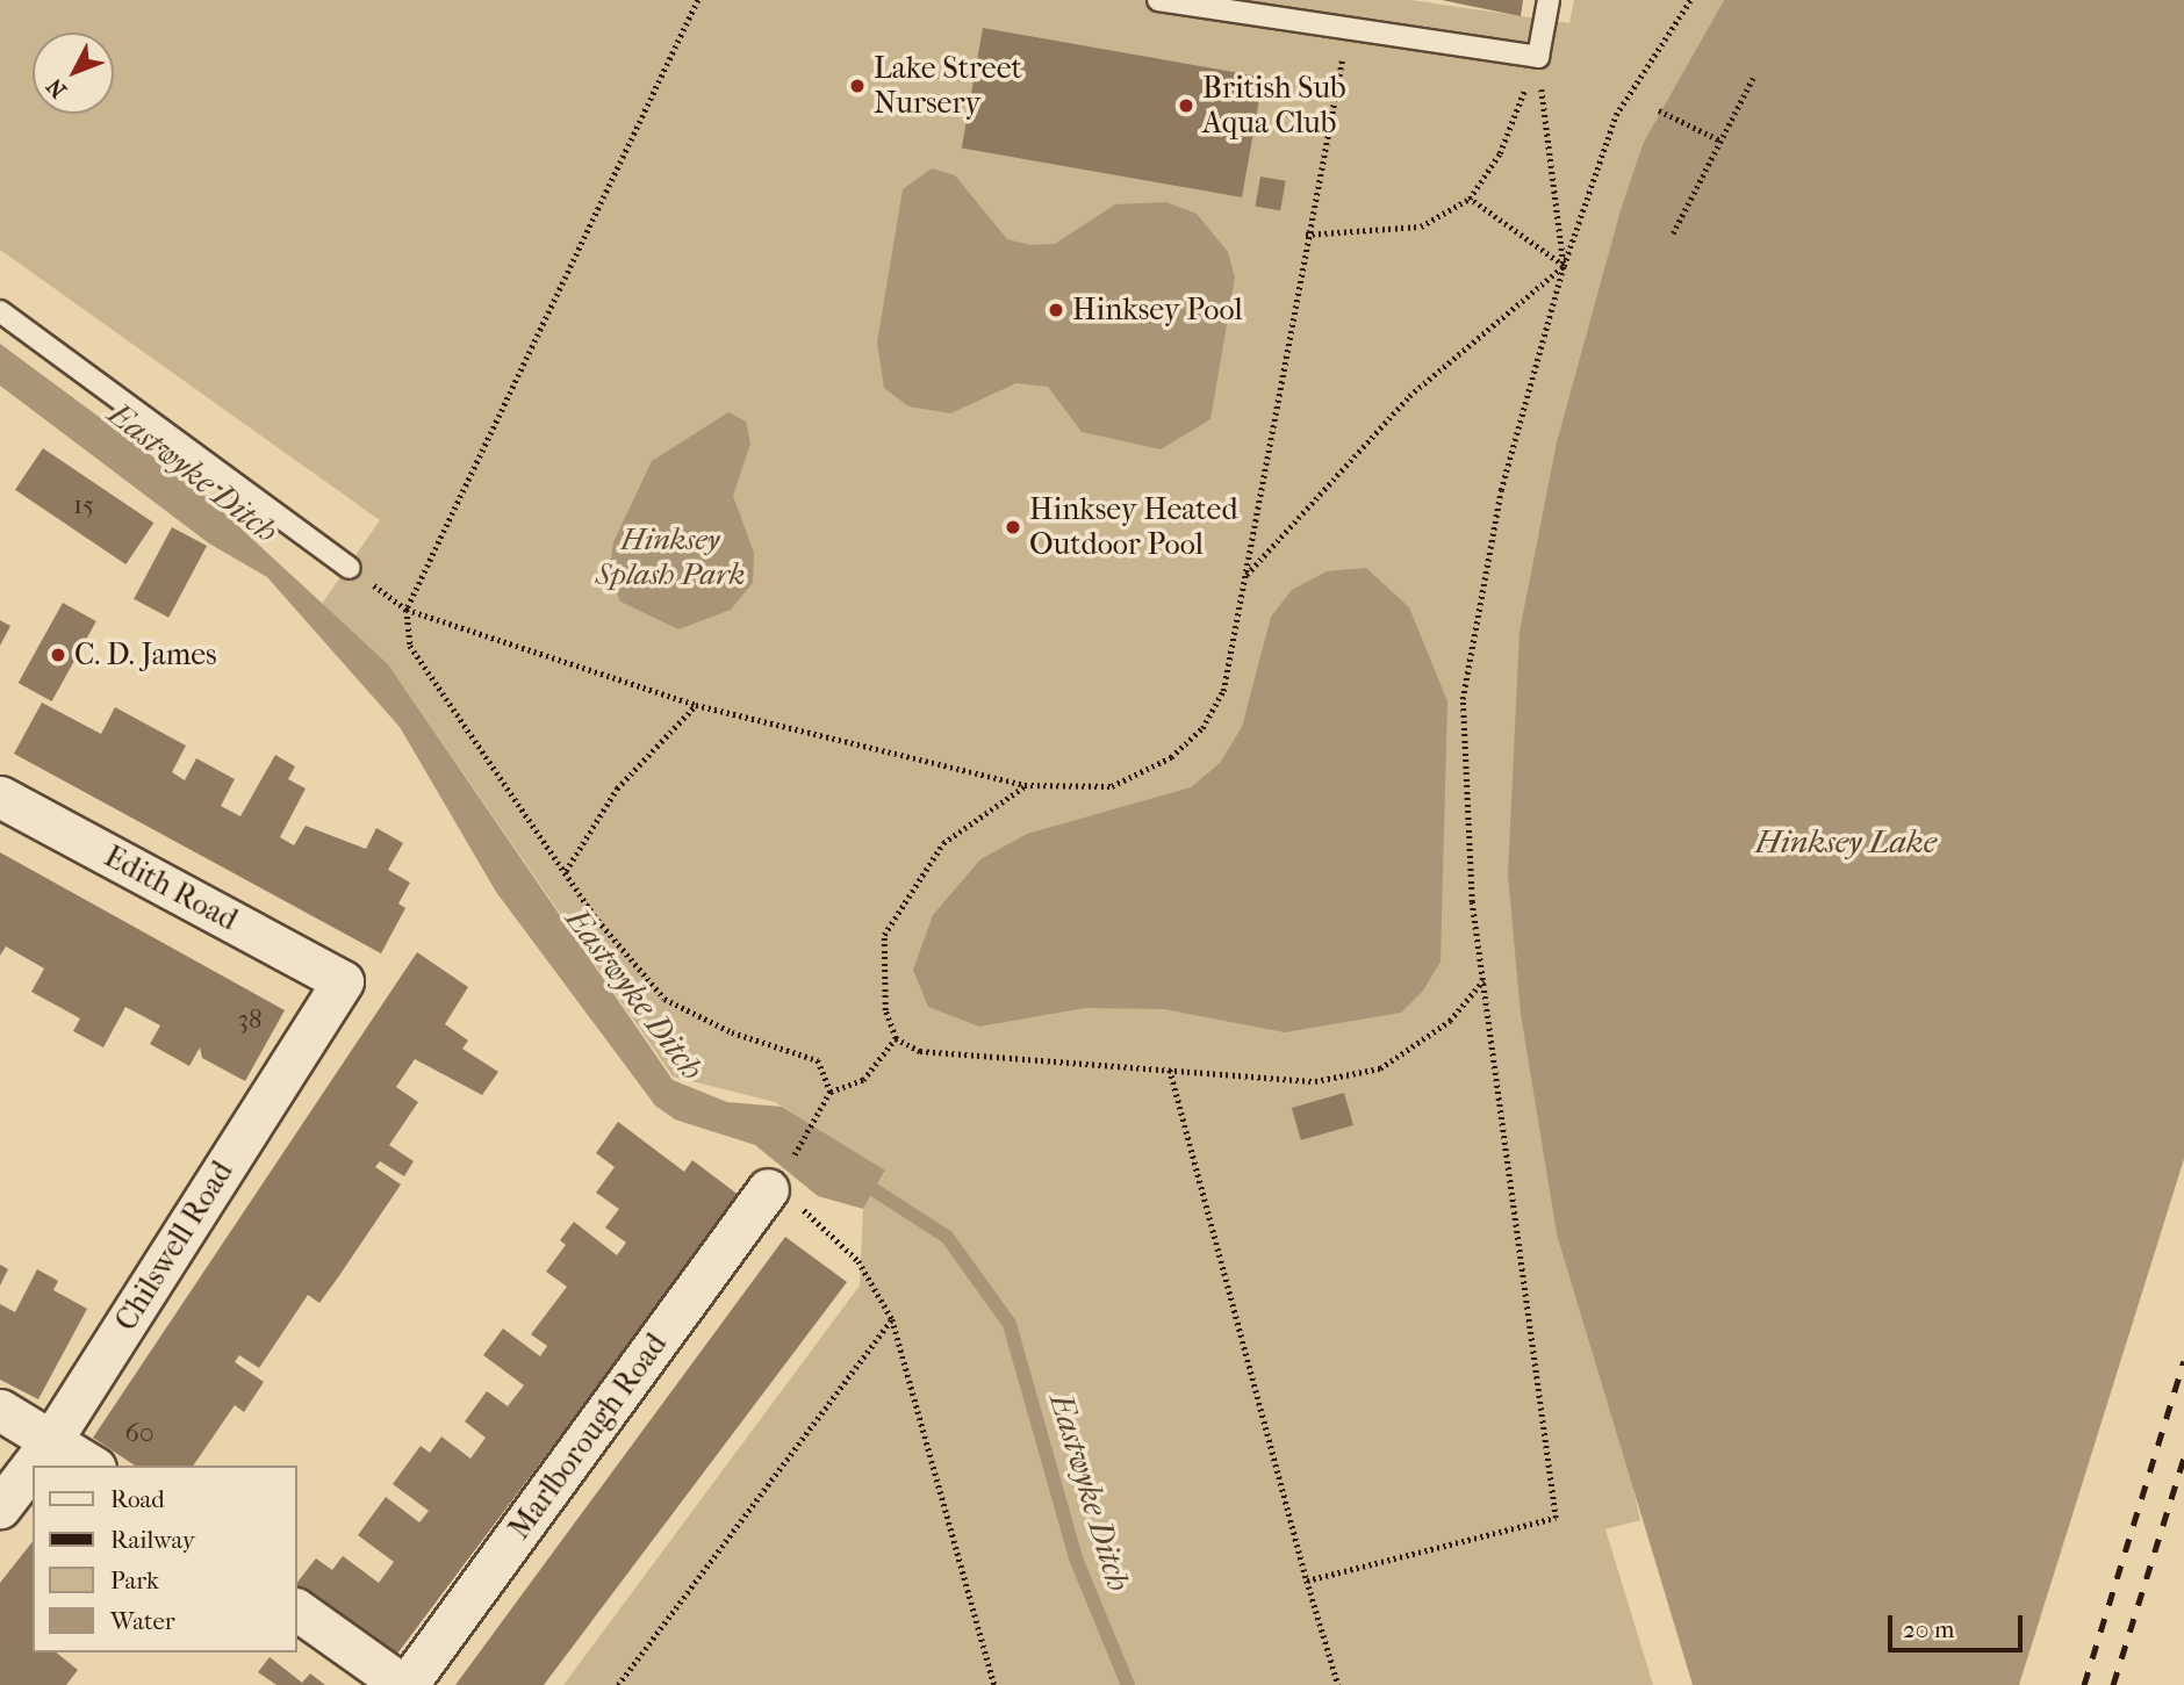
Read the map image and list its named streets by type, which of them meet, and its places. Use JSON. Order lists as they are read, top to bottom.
{
  "streets": {
    "street": ["Edith Road", "Chilswell Road", "Marlborough Road"]
  },
  "crossings": [
    ["Edith Road", "Chilswell Road"]
  ],
  "water": ["Eastwyke Ditch", "Hinksey Lake"],
  "parks": ["Hinksey Splash Park"],
  "places": [
    "Lake Street Nursery",
    "British Sub Aqua Club",
    "Hinksey Pool",
    "Hinksey Heated Outdoor Pool",
    "C. D. James"
  ],
  "house_numbers": ["15", "38", "60"],
  "legend": [
    "Road",
    "Railway",
    "Park",
    "Water"
  ],
  "scale_bar": "20 m",
  "north": "bottom left"
}
